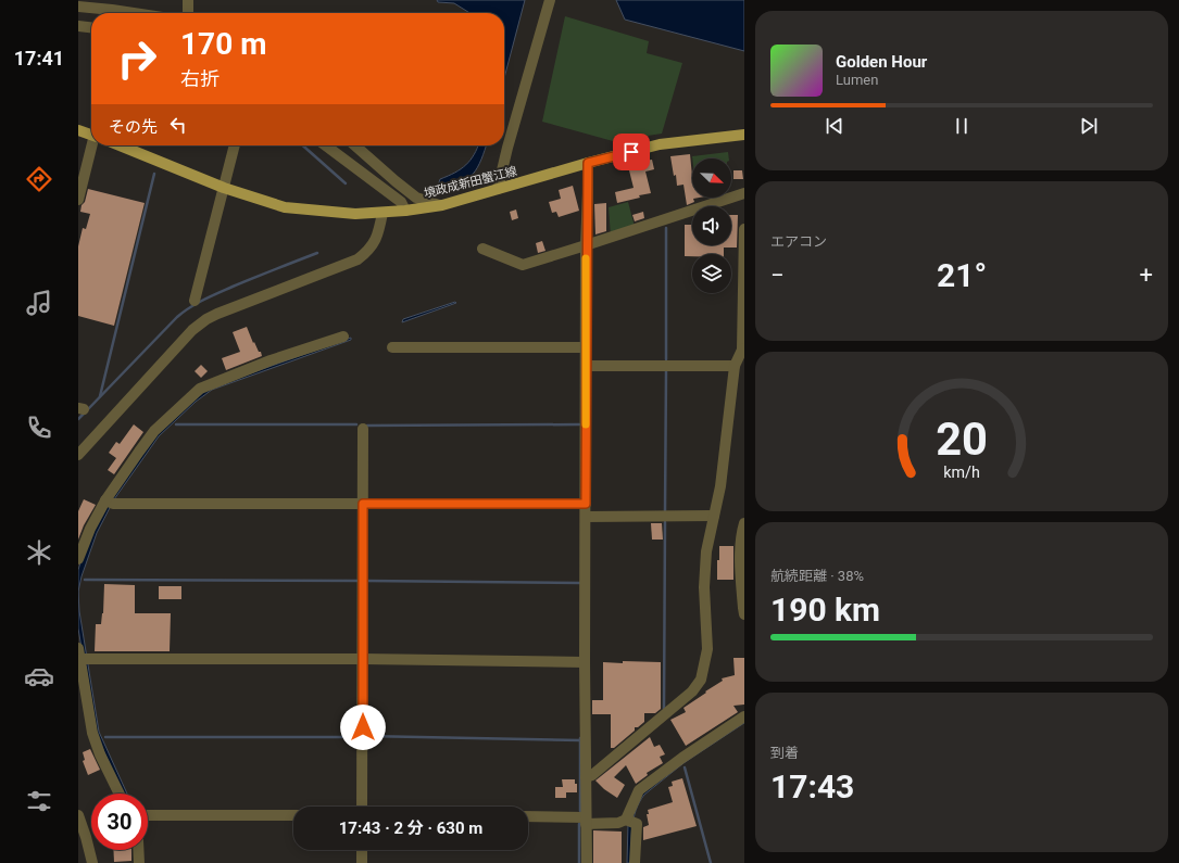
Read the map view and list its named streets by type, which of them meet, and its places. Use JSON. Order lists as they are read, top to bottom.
{
  "streets": {
    "main road": ["境政成新田蟹江線"]
  },
  "north": "bottom right",
  "page": {
    "tabs": "17:41",
    "turn": ["170 m", "右折"],
    "song": ["Golden Hour", "Lumen"],
    "then": "その先",
    "tile": [
      "エアコン",
      ["航続距離 · 38%", "190 km"],
      ["到着", "17:43"]
    ],
    "heat": ["−", "21°", "+"],
    "limit": "30",
    "trip": "17:43 · 2 分 · 630 m",
    "gauge": ["20", "km/h"]
  }
}
